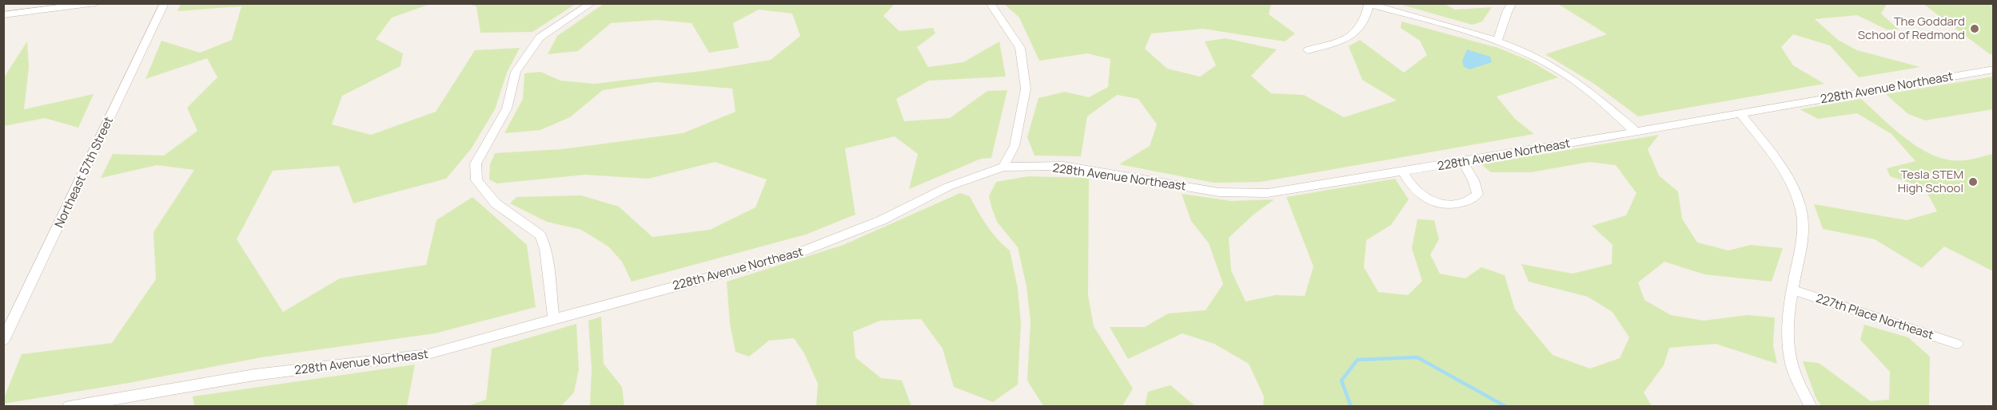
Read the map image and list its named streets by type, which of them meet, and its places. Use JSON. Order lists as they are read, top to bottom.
{
  "streets": {
    "street": ["228th Avenue Northeast", "Northeast 57th Street", "227th Place Northeast"]
  },
  "places": ["The Goddard School of Redmond", "Tesla STEM High School"]
}
